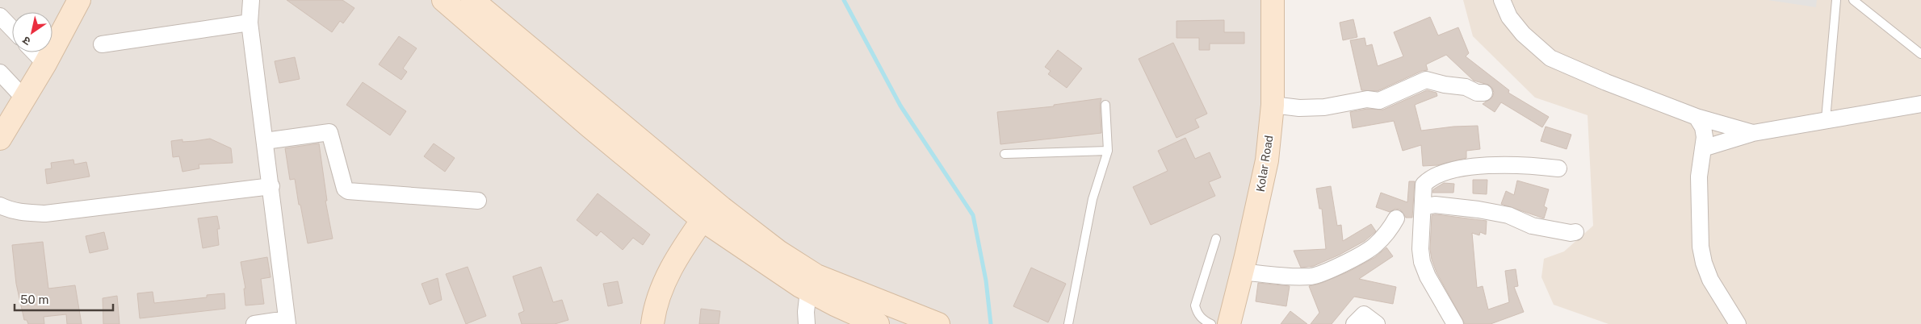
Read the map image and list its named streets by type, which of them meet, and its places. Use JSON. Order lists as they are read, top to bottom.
{
  "streets": {
    "main road": ["Kolar Road"]
  },
  "scale_bar": "50 m",
  "north": "bottom left"
}
